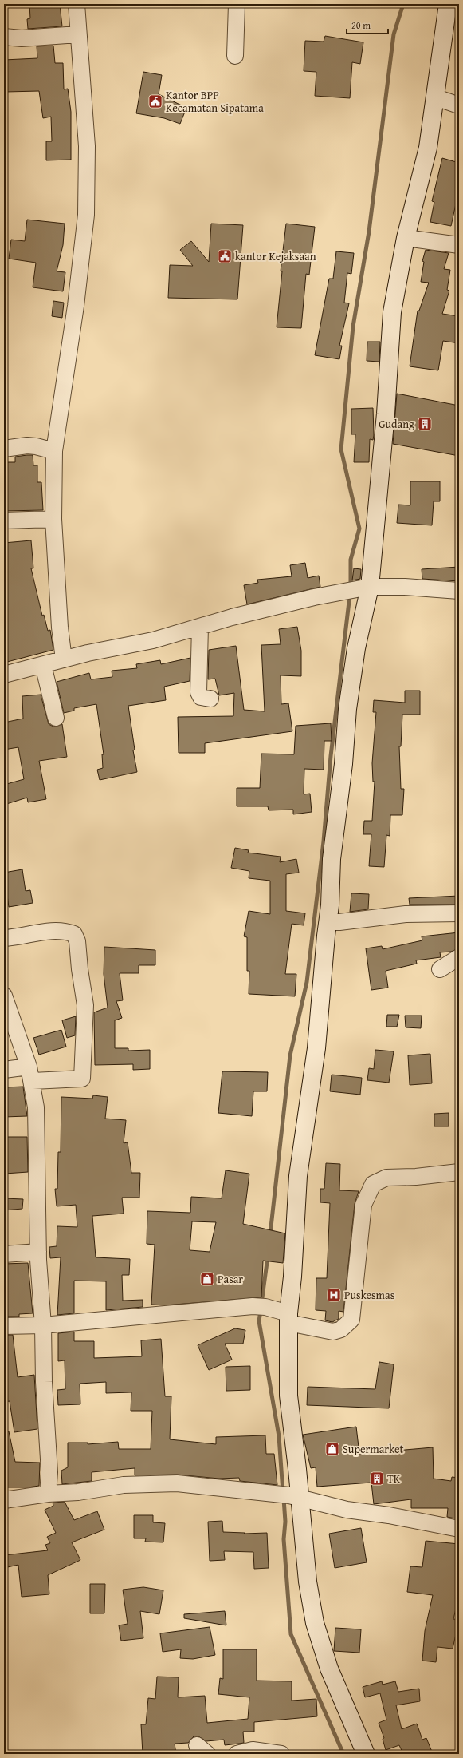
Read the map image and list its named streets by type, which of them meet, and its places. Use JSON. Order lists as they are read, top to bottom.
{
  "places": {
    "public building": ["Kantor BPP Kecamatan Sipatama", "kantor Kejaksaan"],
    "building": ["Gudang", "TK"],
    "shop": ["Pasar", "Supermarket"],
    "hospital": ["Puskesmas"]
  },
  "scale_bar": "20 m"
}
